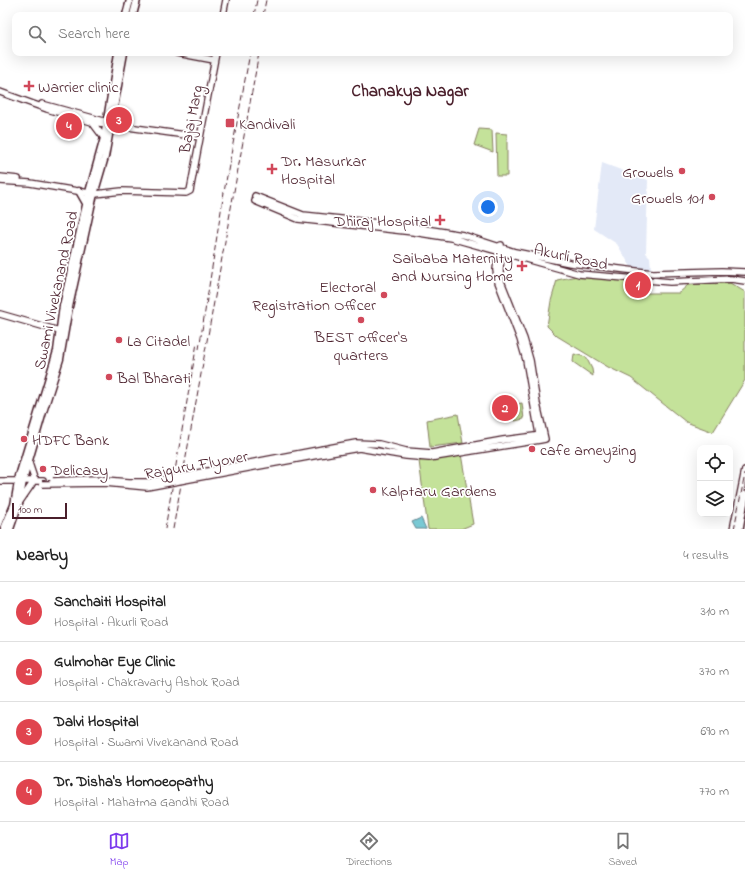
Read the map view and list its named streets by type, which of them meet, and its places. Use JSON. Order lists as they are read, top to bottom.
{
  "streets": {
    "main road": ["Swami Vivekanand Road"],
    "street": ["Bajaj Marg", "Akurli Road", "Rajguru Flyover"]
  },
  "crossings": [
    ["Bajaj Marg", "Swami Vivekanand Road"],
    ["Akurli Road", "Rajguru Flyover"],
    ["Swami Vivekanand Road", "Rajguru Flyover"]
  ],
  "districts": ["Chanakya Nagar"],
  "places": {
    "health": [
      "Warrier clinic",
      "Dr. Masurkar Hospital",
      "Dhiraj Hospital",
      "Saibaba Maternity and Nursing Home"
    ],
    "transit": ["Kandivali"],
    "other": [
      "Growels",
      "Growels 101",
      "Electoral Registration Officer",
      "BEST officer's quarters",
      "La Citadel",
      "Bal Bharati",
      "HDFC Bank",
      "cafe ameyzing",
      "Delicasy",
      "Kalptaru Gardens"
    ]
  },
  "scale_bar": "100 m",
  "page": {
    "search": "Search here",
    "pins": [
      "3",
      "4",
      "1",
      "2"
    ],
    "scale": "100 m",
    "heading": ["Nearby", "4 results"],
    "list": [
      {
        "mark": "1",
        "name": "Sanchaiti Hospital",
        "note": "Hospital · Akurli Road",
        "value": "310 m"
      },
      {
        "mark": "2",
        "name": "Gulmohar Eye Clinic",
        "note": "Hospital · Chakravarty Ashok Road",
        "value": "370 m"
      },
      {
        "mark": "3",
        "name": "Dalvi Hospital",
        "note": "Hospital · Swami Vivekanand Road",
        "value": "690 m"
      },
      {
        "mark": "4",
        "name": "Dr. Disha's Homoeopathy",
        "note": "Hospital · Mahatma Gandhi Road",
        "value": "770 m"
      }
    ],
    "nav": ["Map", "Directions", "Saved"]
  }
}
